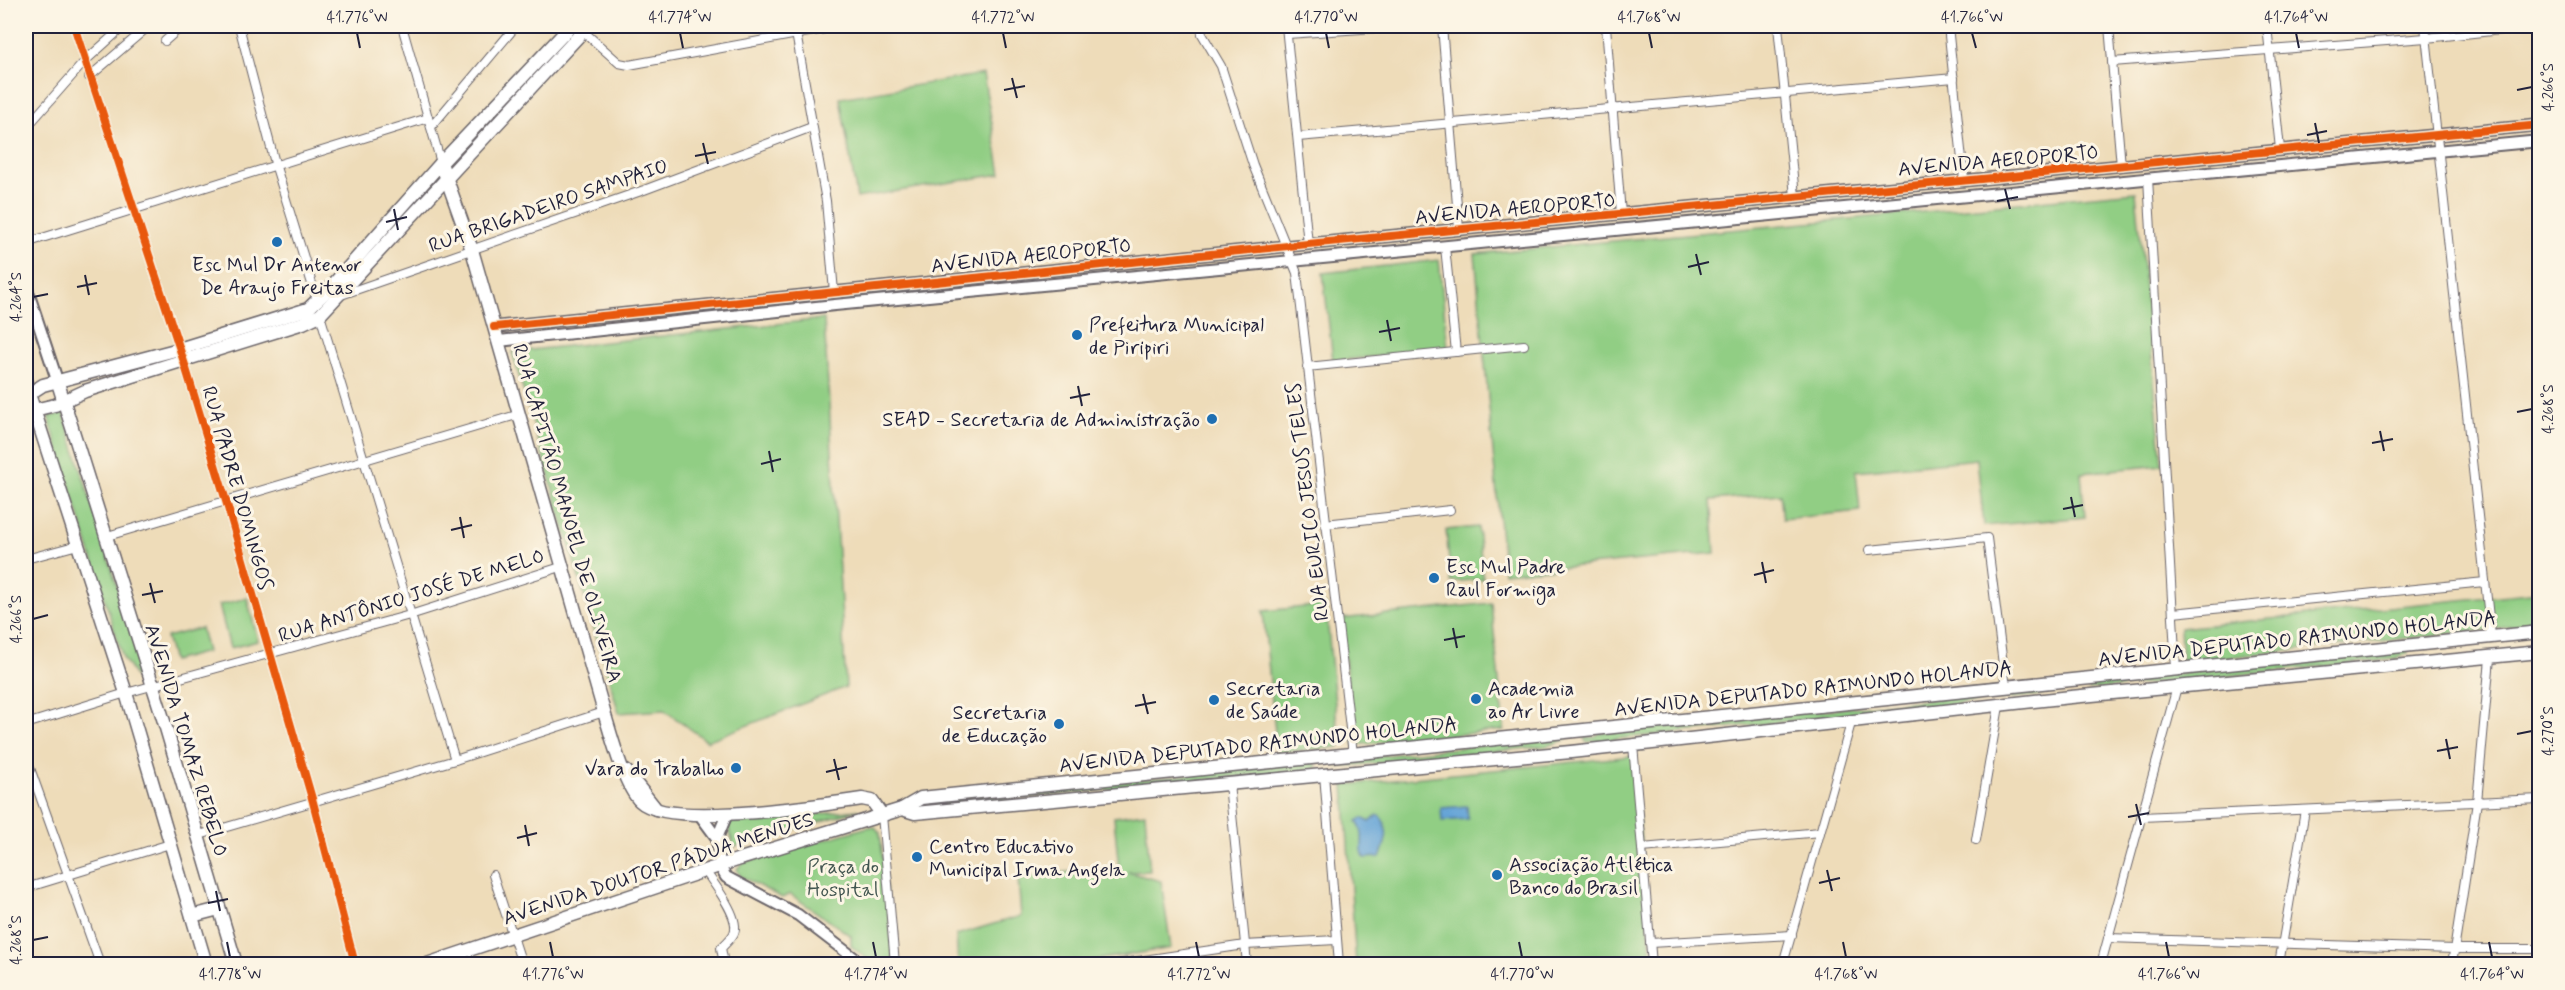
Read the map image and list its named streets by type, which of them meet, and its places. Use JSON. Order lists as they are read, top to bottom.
{
  "streets": {
    "main road": [
      "RUA CAPITÃO MANOEL DE OLIVEIRA",
      "AVENIDA DEPUTADO RAIMUNDO HOLANDA",
      "AVENIDA TOMAZ REBELO",
      "AVENIDA DOUTOR PÁDUA MENDES"
    ],
    "street": [
      "AVENIDA AEROPORTO",
      "RUA BRIGADEIRO SAMPAIO",
      "RUA PADRE DOMINGOS",
      "RUA EURICO JESUS TELES",
      "RUA ANTÔNIO JOSÉ DE MELO"
    ]
  },
  "crossings": [
    ["AVENIDA AEROPORTO", "RUA EURICO JESUS TELES"],
    ["AVENIDA AEROPORTO", "RUA CAPITÃO MANOEL DE OLIVEIRA"],
    ["RUA BRIGADEIRO SAMPAIO", "RUA CAPITÃO MANOEL DE OLIVEIRA"],
    ["RUA PADRE DOMINGOS", "RUA ANTÔNIO JOSÉ DE MELO"],
    ["RUA EURICO JESUS TELES", "AVENIDA DEPUTADO RAIMUNDO HOLANDA"],
    ["RUA CAPITÃO MANOEL DE OLIVEIRA", "RUA ANTÔNIO JOSÉ DE MELO"],
    ["RUA ANTÔNIO JOSÉ DE MELO", "AVENIDA TOMAZ REBELO"],
    ["AVENIDA DEPUTADO RAIMUNDO HOLANDA", "AVENIDA DOUTOR PÁDUA MENDES"]
  ],
  "parks": ["Praça do Hospital"],
  "places": [
    "Esc Mul Dr Antenor De Araujo Freitas",
    "Prefeitura Municipal de Piripiri",
    "SEAD - Secretaria de Administração",
    "Esc Mul Padre Raul Formiga",
    "Academia ao Ar Livre",
    "Secretaria de Saúde",
    "Secretaria de Educação",
    "Vara do Trabalho",
    "Centro Educativo Municipal Irma Angela",
    "Associação Atlética Banco do Brasil"
  ],
  "coordinates": [
    "41.776°W",
    "41.774°W",
    "41.772°W",
    "41.770°W",
    "41.768°W",
    "41.766°W",
    "41.764°W",
    "4.266°S",
    "4.264°S",
    "4.268°S",
    "4.270°S",
    "41.778°W"
  ]
}
